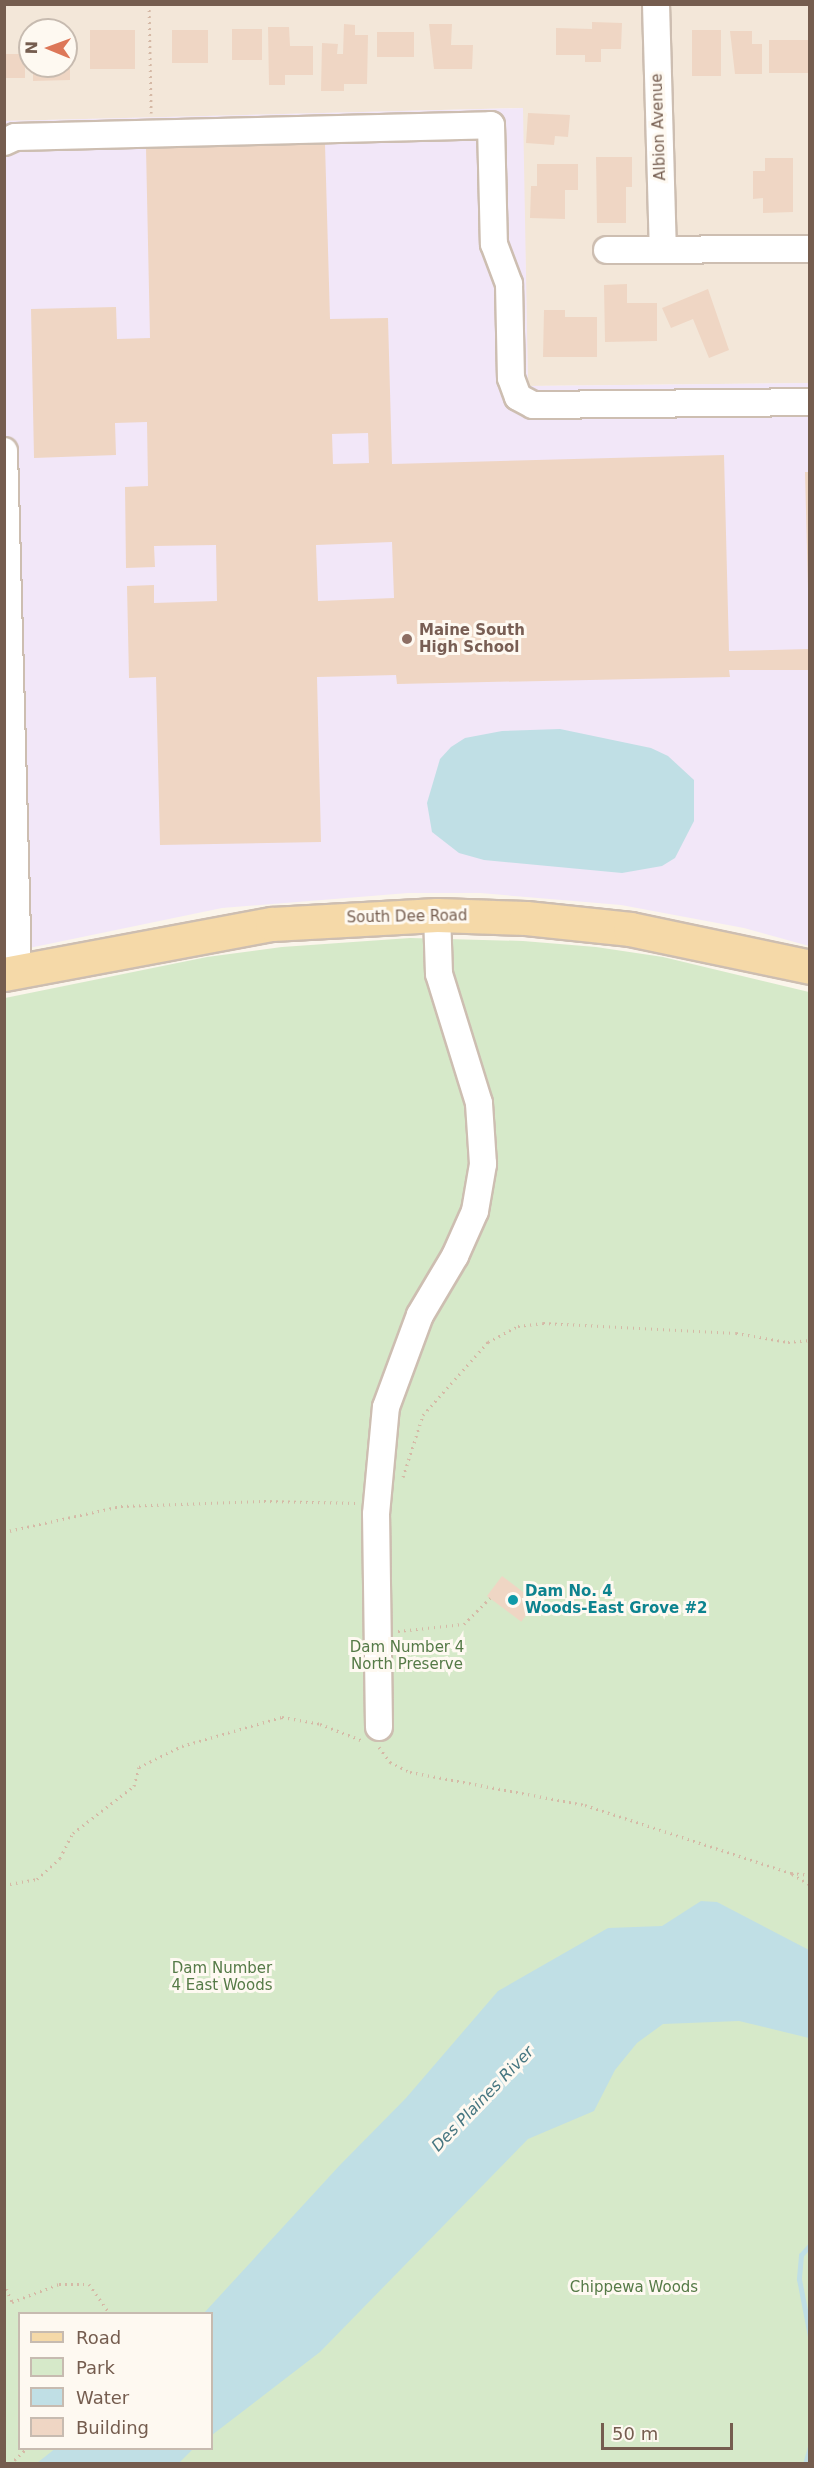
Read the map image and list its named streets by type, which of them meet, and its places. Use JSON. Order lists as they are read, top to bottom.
{
  "streets": {
    "main road": ["South Dee Road"],
    "street": ["Albion Avenue"]
  },
  "water": ["Des Plaines River"],
  "parks": ["Dam Number 4 North Preserve", "Dam Number 4 East Woods", "Chippewa Woods"],
  "places": ["Maine South High School", "Dam No. 4 Woods-East Grove #2"],
  "legend": [
    "Road",
    "Park",
    "Water",
    "Building"
  ],
  "scale_bar": "50 m",
  "north": "left"
}
